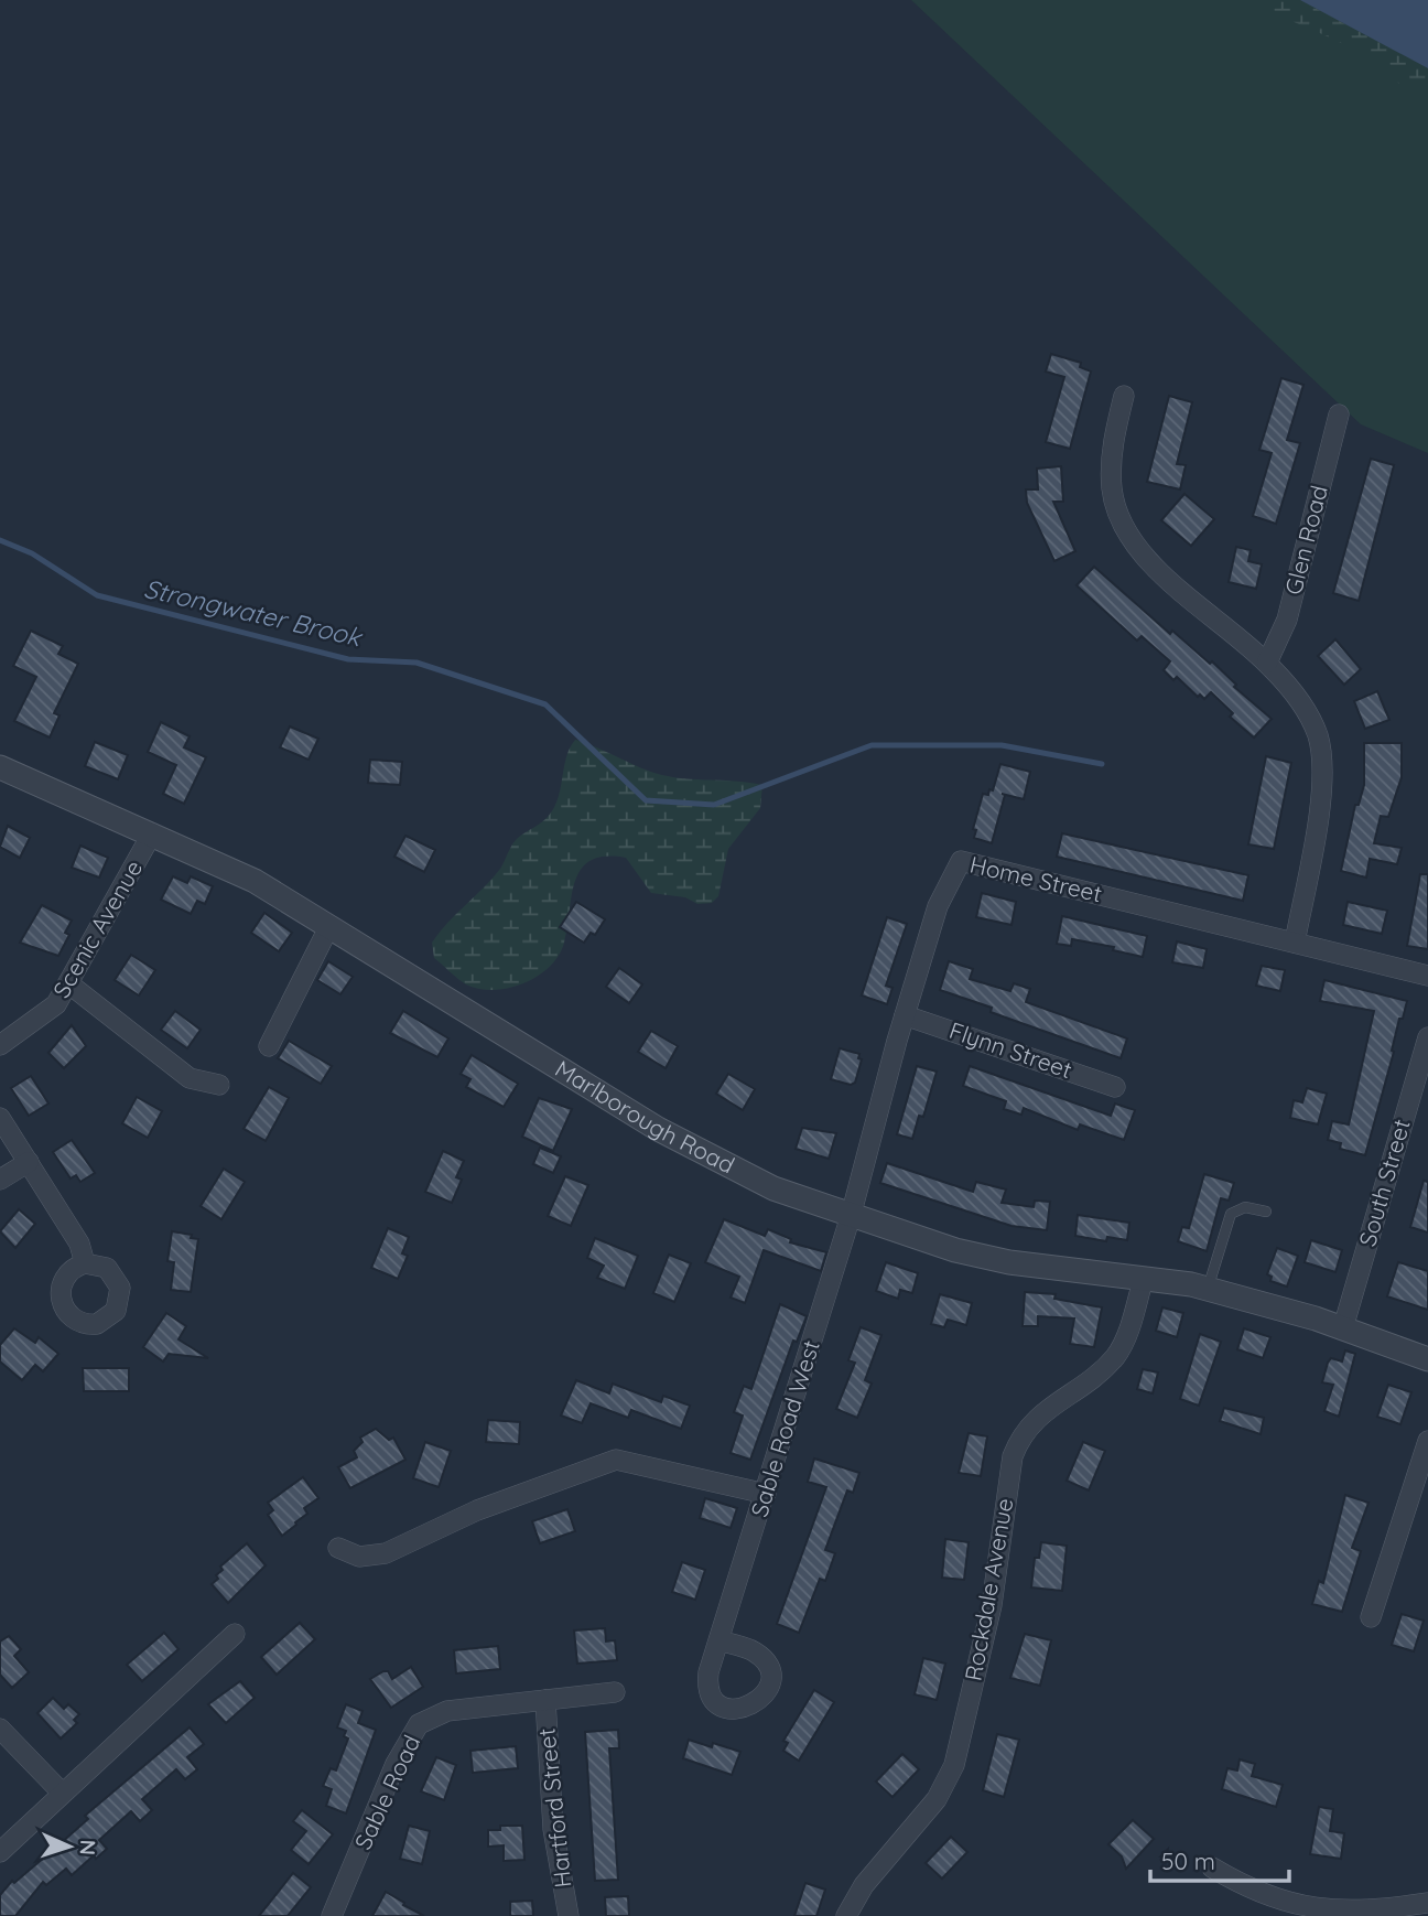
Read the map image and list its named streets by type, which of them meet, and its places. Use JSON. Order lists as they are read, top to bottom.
{
  "streets": {
    "street": [
      "Glen Road",
      "Home Street",
      "Scenic Avenue",
      "Flynn Street",
      "Marlborough Road",
      "South Street",
      "Sable Road West",
      "Rockdale Avenue",
      "Sable Road",
      "Hartford Street"
    ]
  },
  "crossings": [
    ["Home Street", "Flynn Street"],
    ["Home Street", "Marlborough Road"],
    ["Home Street", "Sable Road West"],
    ["Scenic Avenue", "Marlborough Road"],
    ["Marlborough Road", "South Street"],
    ["Marlborough Road", "Sable Road West"],
    ["Marlborough Road", "Rockdale Avenue"],
    ["Sable Road", "Hartford Street"]
  ],
  "water": ["Strongwater Brook"],
  "scale_bar": "50 m",
  "north": "right"
}
